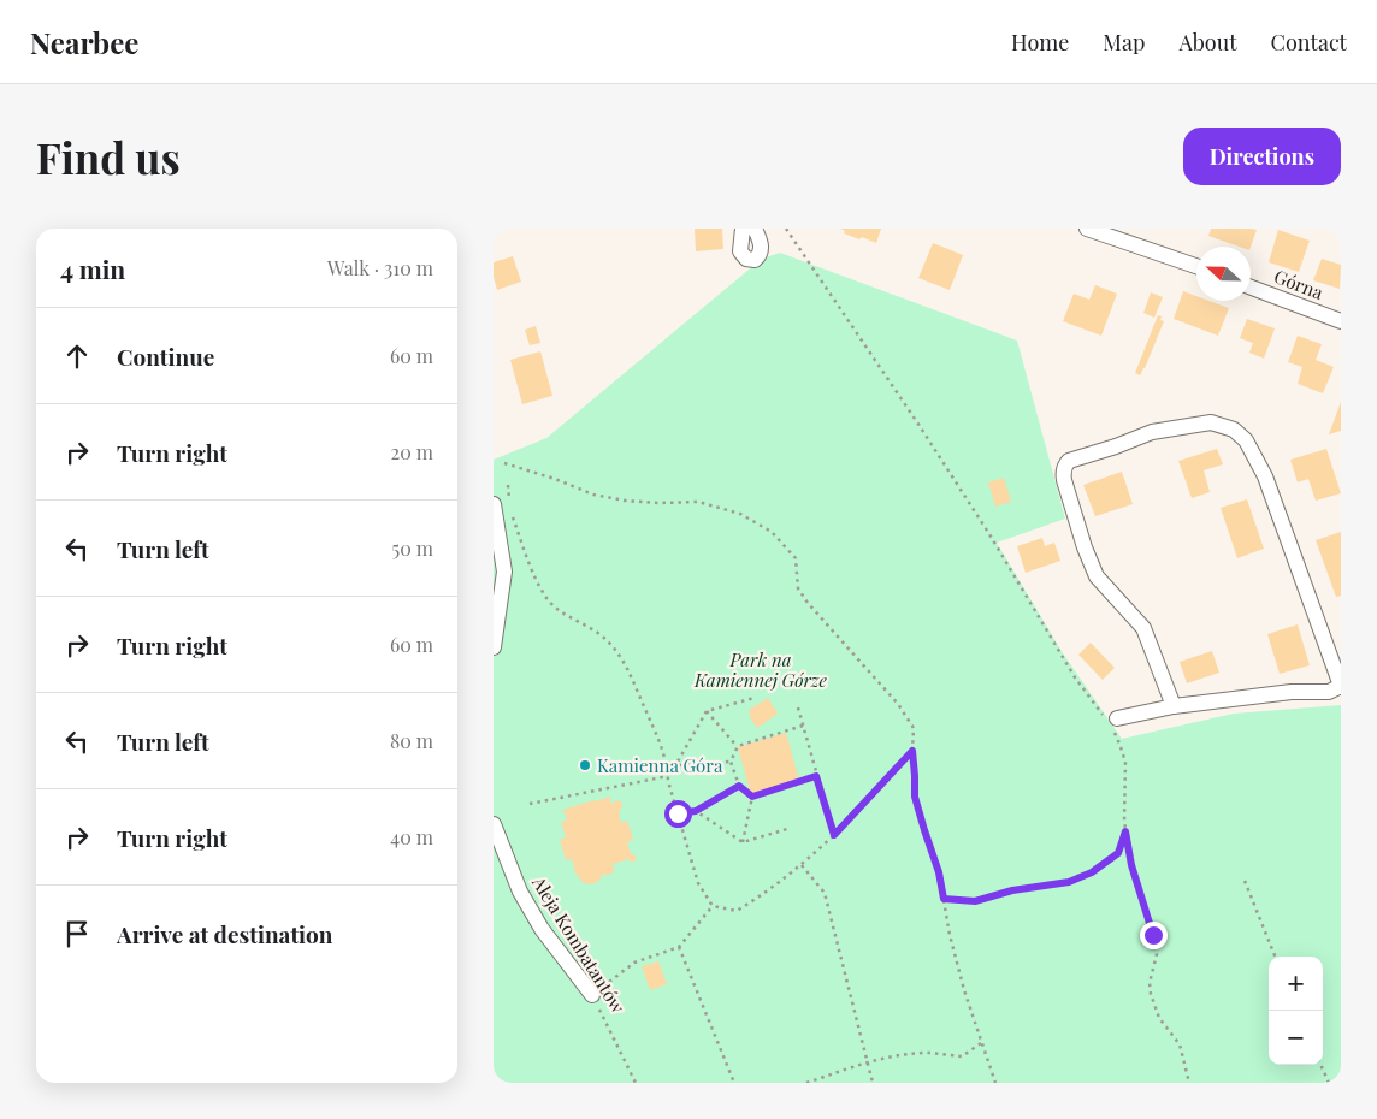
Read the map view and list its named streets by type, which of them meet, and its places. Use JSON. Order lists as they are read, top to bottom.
{
  "streets": {
    "street": ["Górna", "Aleja Kombatantów"]
  },
  "parks": ["Park na Kamiennej Górze"],
  "places": ["Kamienna Góra"],
  "north": "left",
  "page": {
    "header": "Nearbee",
    "nav": [
      "Home",
      "Map",
      "About",
      "Contact"
    ],
    "buttons": "Directions",
    "title": "Find us",
    "heading": ["4 min", "Walk · 310 m"],
    "list": [
      ["Continue", "60 m"],
      ["Turn right", "20 m"],
      ["Turn left", "50 m"],
      ["Turn right", "60 m"],
      ["Turn left", "80 m"],
      ["Turn right", "40 m"],
      "Arrive at destination"
    ],
    "map_buttons": ["+", "−"]
  }
}
